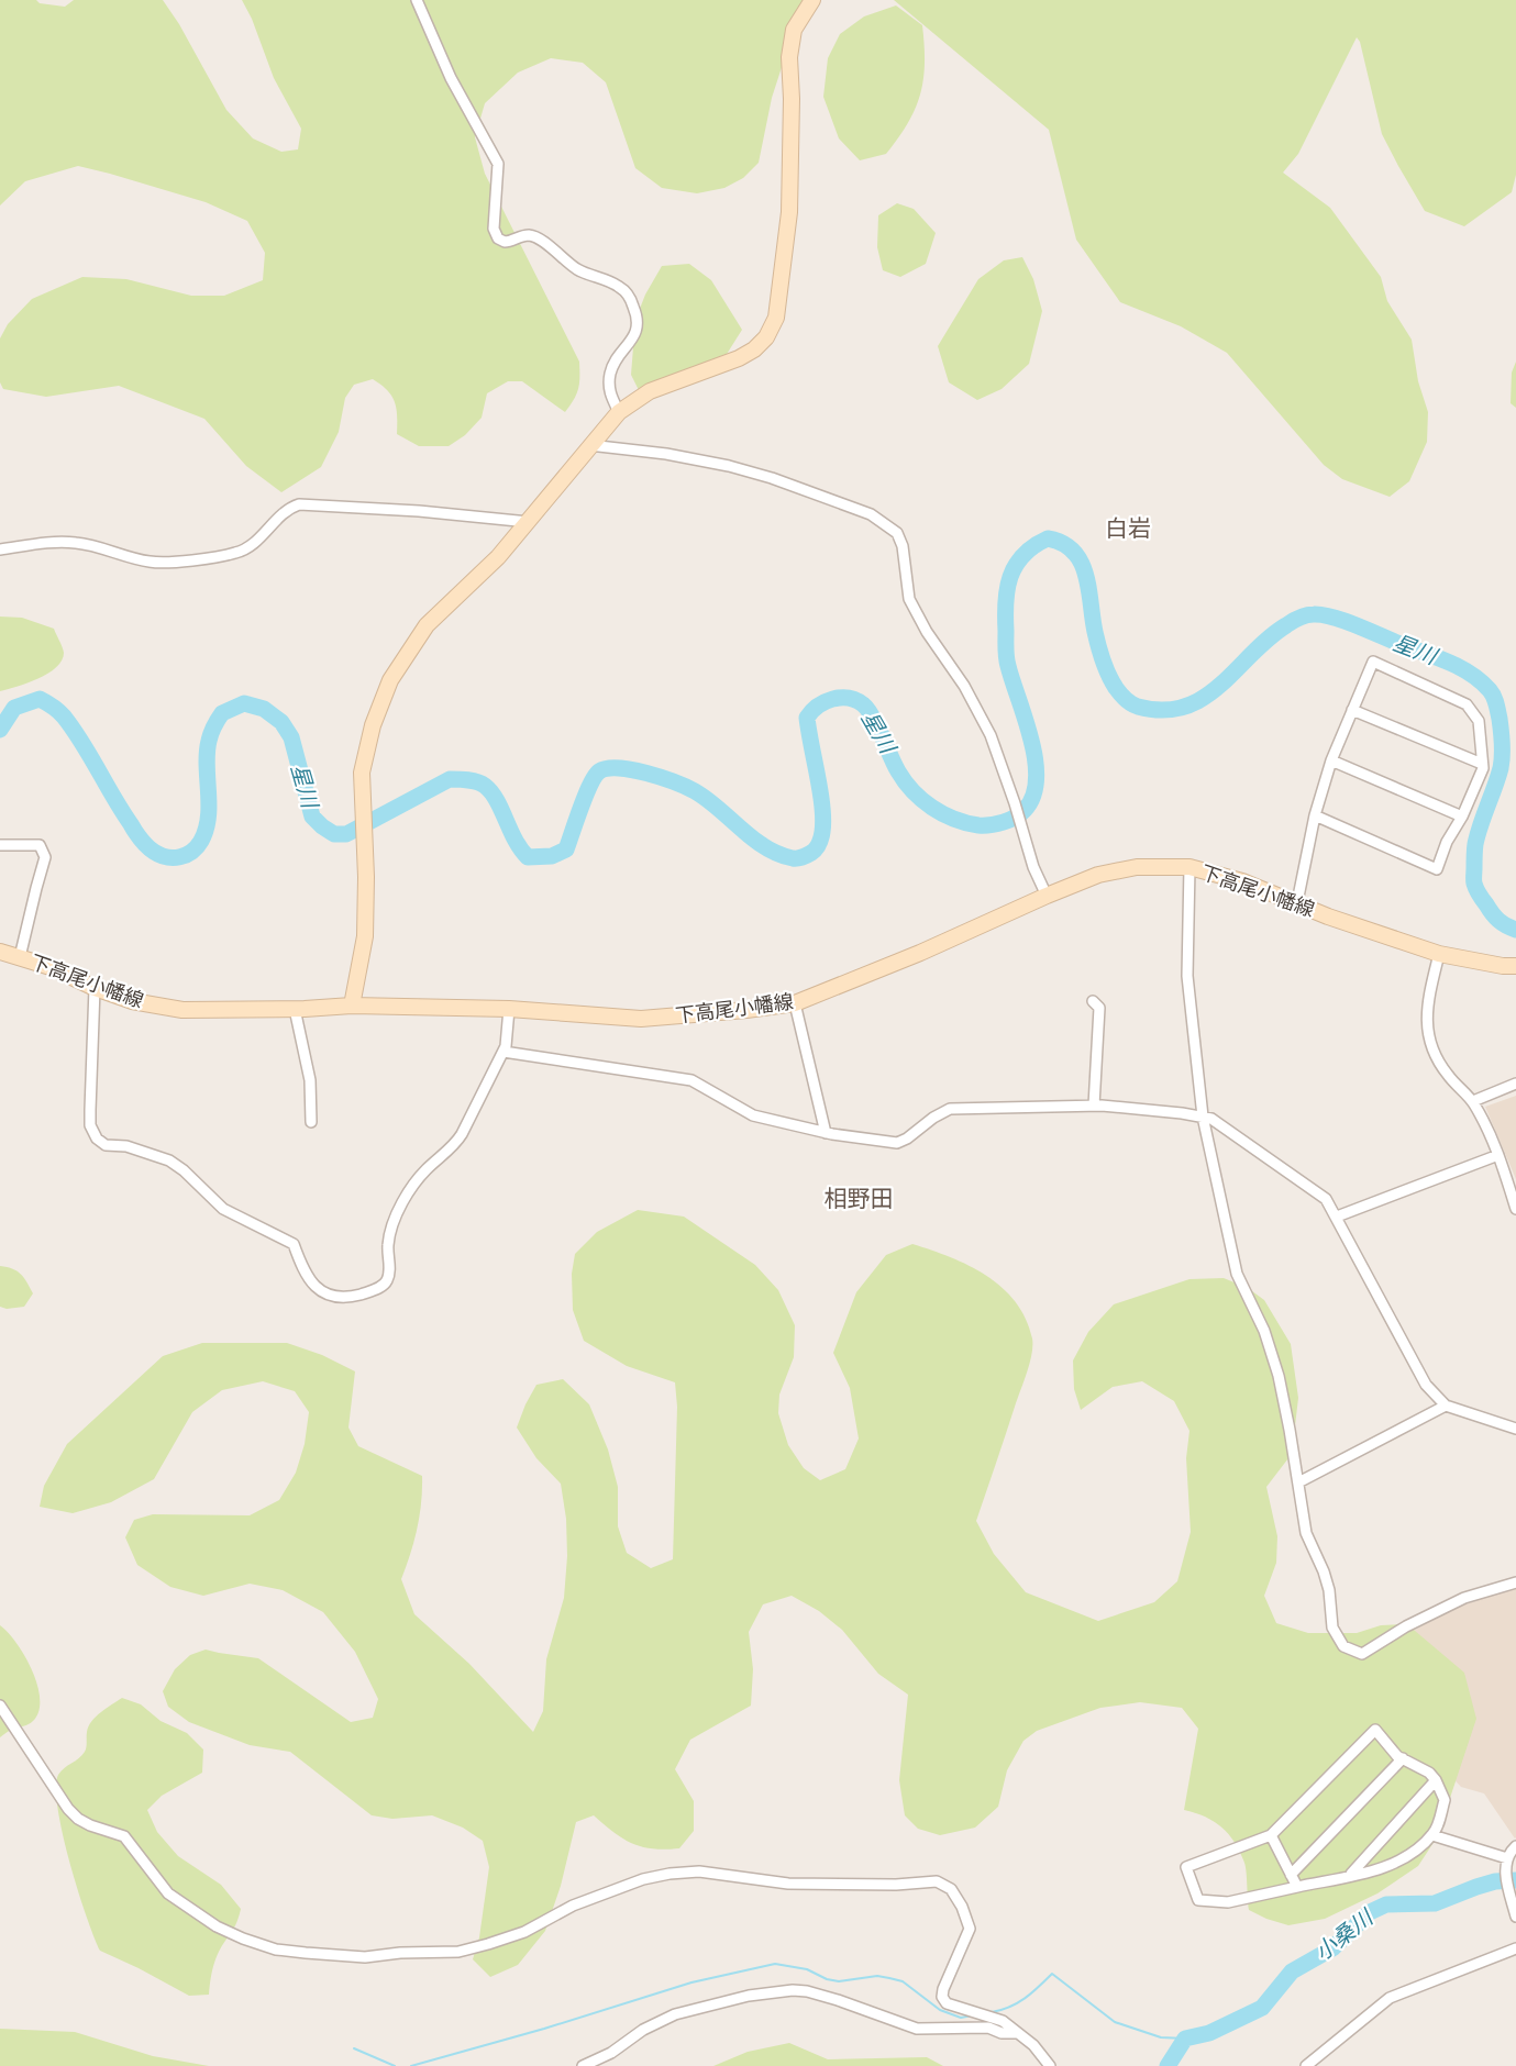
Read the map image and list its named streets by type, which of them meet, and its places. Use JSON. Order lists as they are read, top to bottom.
{
  "streets": {
    "main road": ["下高尾小幡線"]
  },
  "districts": ["白岩", "相野田"],
  "water": ["星川", "小桑川"]
}
